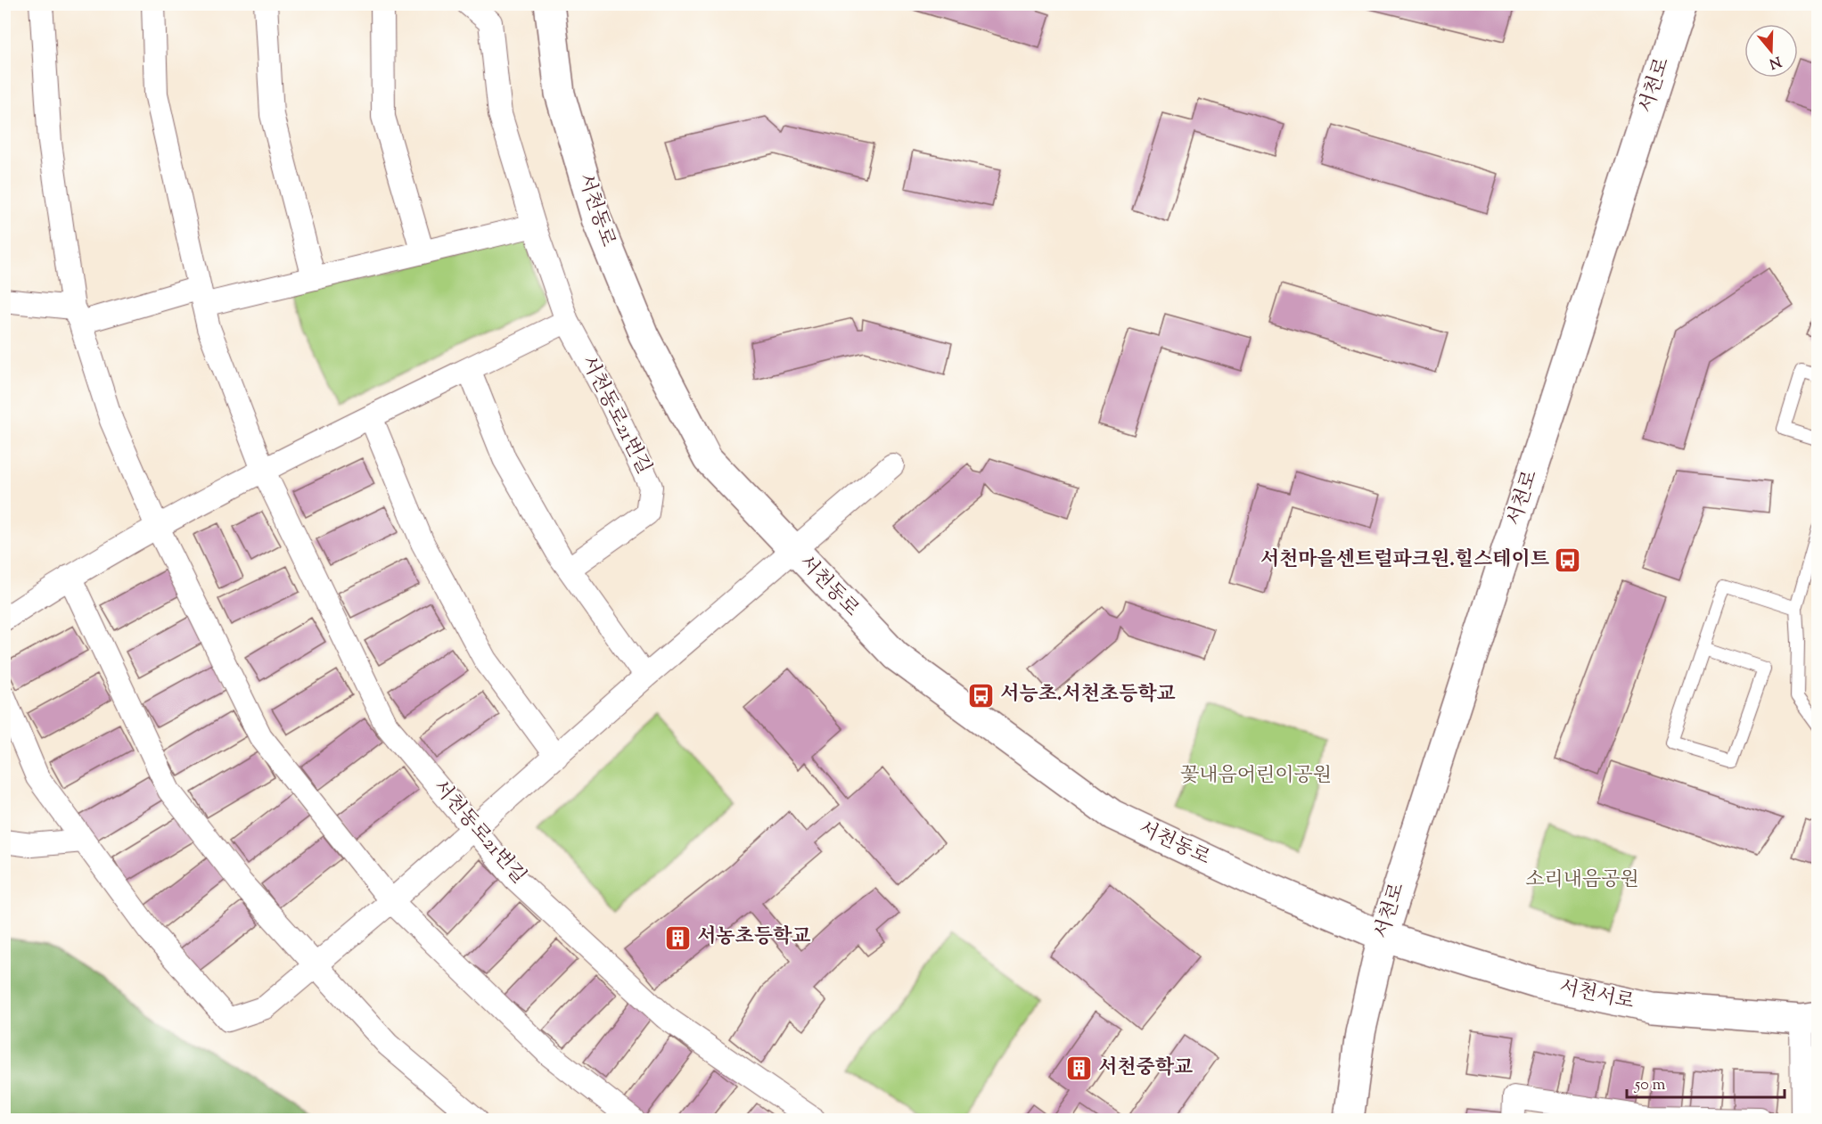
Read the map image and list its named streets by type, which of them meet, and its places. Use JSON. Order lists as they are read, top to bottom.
{
  "streets": {
    "street": [
      "서천로",
      "서천동로",
      "서천동로21번길",
      "서천서로"
    ]
  },
  "crossings": [
    ["서천로", "서천동로"],
    ["서천로", "서천서로"],
    ["서천동로", "서천서로"]
  ],
  "parks": ["꽃내음어린이공원", "소리내음공원"],
  "places": {
    "bus stop": ["서천마을센트럴파크원.힐스테이트", "서능초.서천초등학교"],
    "building": ["서농초등학교", "서천중학교"]
  },
  "scale_bar": "50 m",
  "north": "bottom"
}
